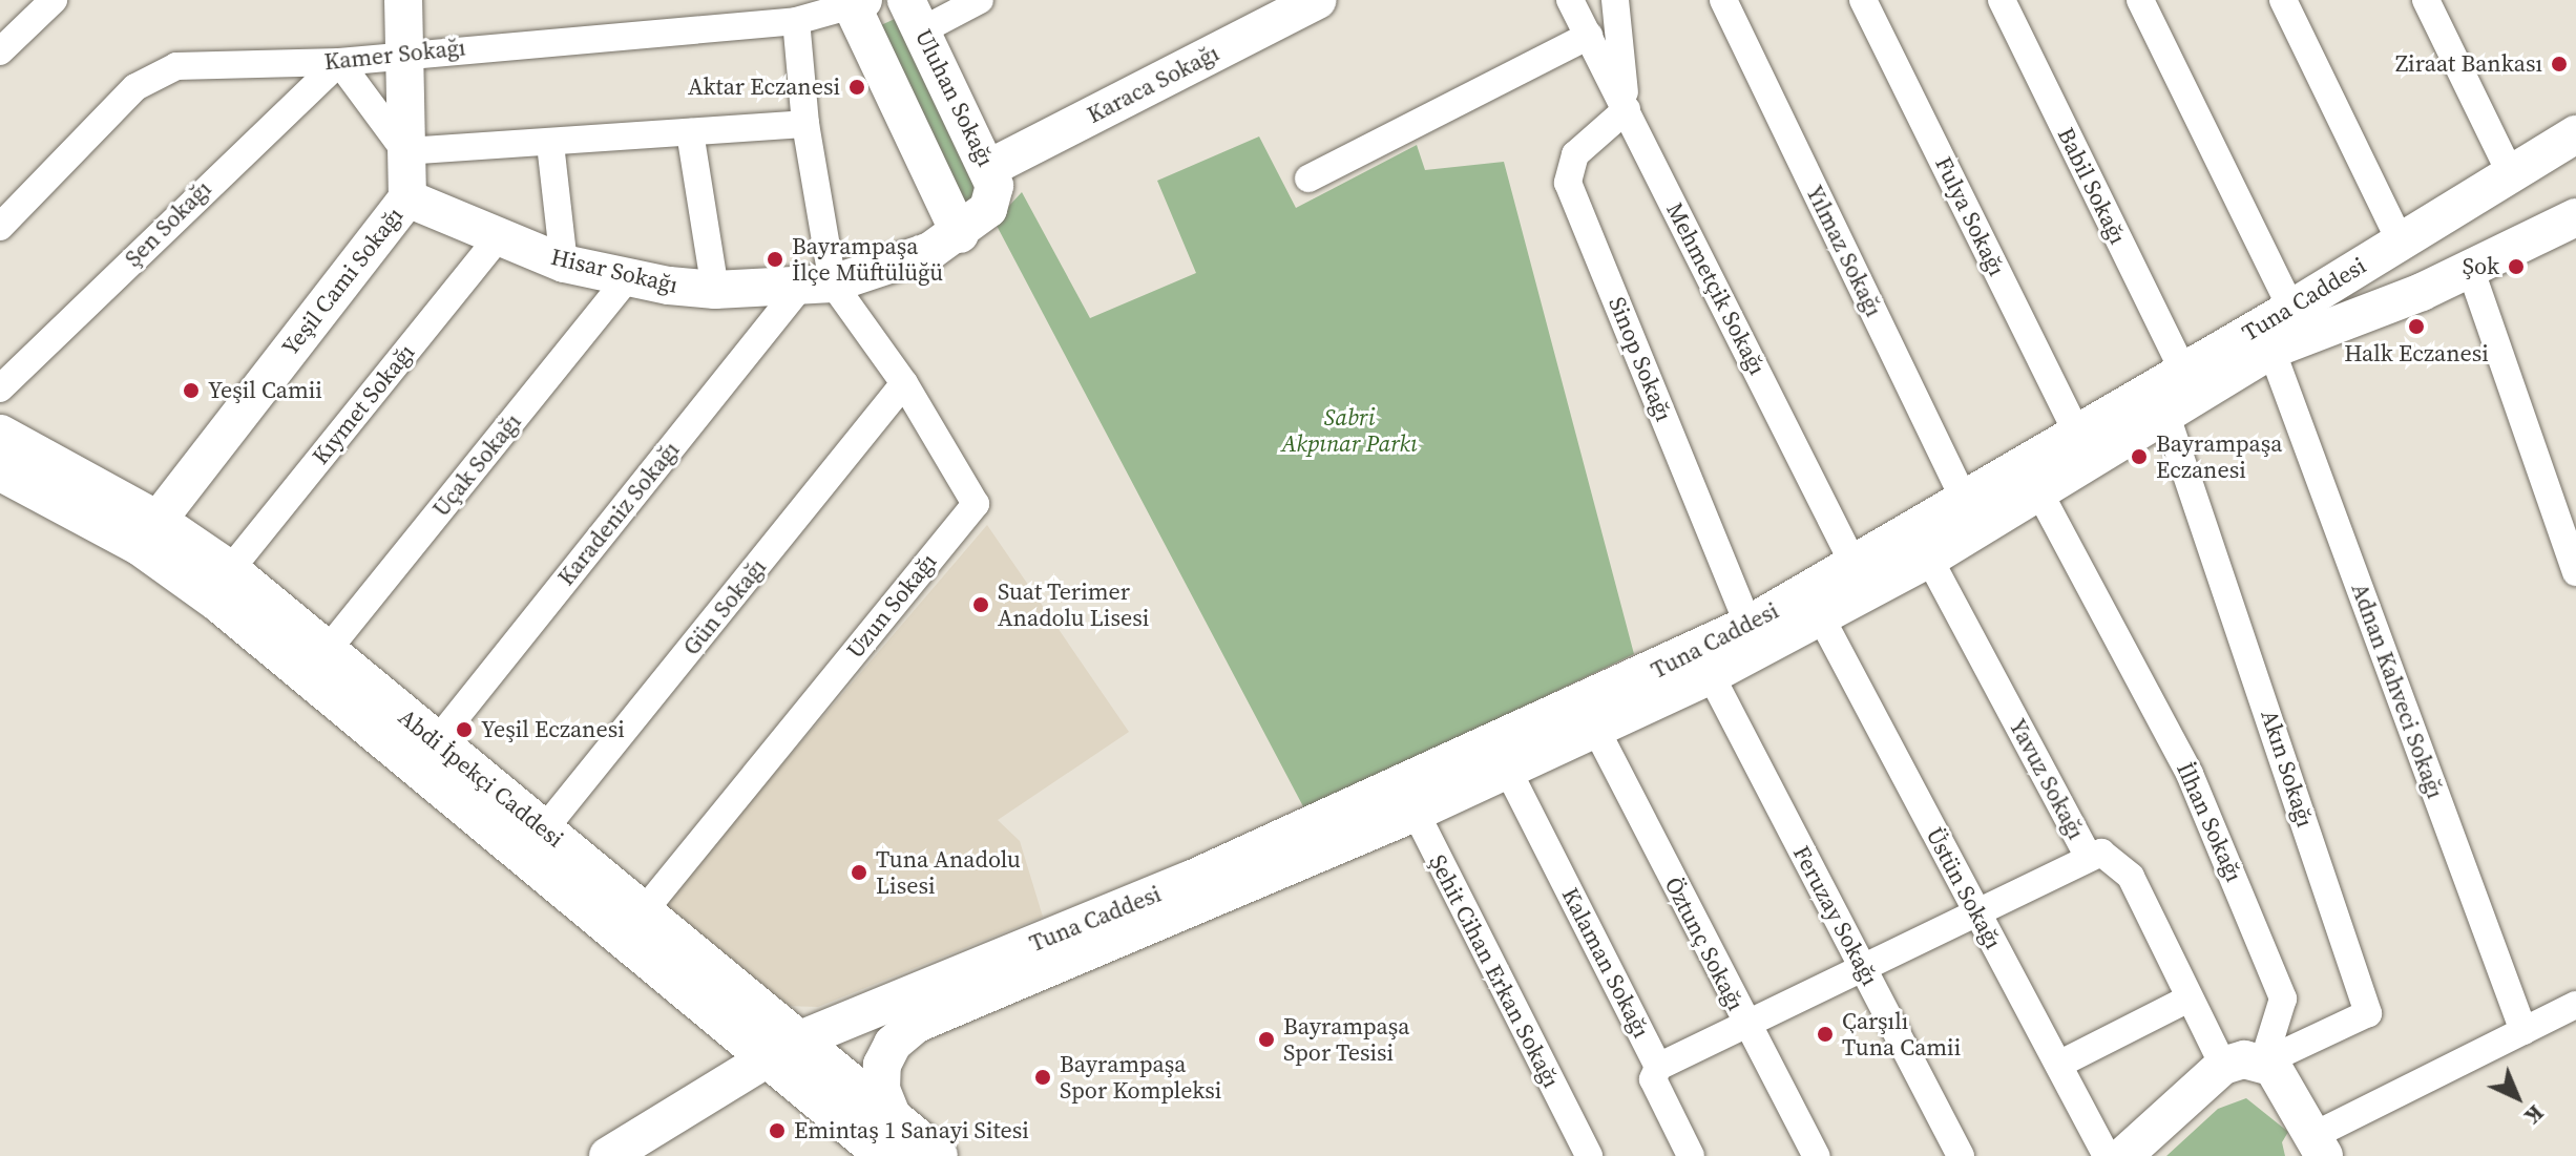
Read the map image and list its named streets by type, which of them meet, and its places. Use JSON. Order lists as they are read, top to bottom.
{
  "streets": {
    "main road": [
      "Karaca Sokağı",
      "Uluhan Sokağı",
      "Hisar Sokağı",
      "Yeşil Cami Sokağı",
      "Tuna Caddesi",
      "Abdi İpekçi Caddesi"
    ],
    "street": [
      "Kamer Sokağı",
      "Babil Sokağı",
      "Fulya Sokağı",
      "Şen Sokağı",
      "Yılmaz Sokağı",
      "Mehmetçik Sokağı",
      "Sinop Sokağı",
      "Kıymet Sokağı",
      "Uçak Sokağı",
      "Karadeniz Sokağı",
      "Uzun Sokağı",
      "Gün Sokağı",
      "Adnan Kahveci Sokağı",
      "Akın Sokağı",
      "Yavuz Sokağı",
      "İlhan Sokağı",
      "Üstün Sokağı",
      "Feruzay Sokağı",
      "Öztunç Sokağı",
      "Kalaman Sokağı",
      "Şehit Cihan Erkan Sokağı"
    ]
  },
  "crossings": [
    ["Kamer Sokağı", "Şen Sokağı"],
    ["Kamer Sokağı", "Yeşil Cami Sokağı"],
    ["Karaca Sokağı", "Uluhan Sokağı"],
    ["Uluhan Sokağı", "Hisar Sokağı"],
    ["Uluhan Sokağı", "Karadeniz Sokağı"],
    ["Uluhan Sokağı", "Uzun Sokağı"],
    ["Babil Sokağı", "Tuna Caddesi"],
    ["Fulya Sokağı", "Tuna Caddesi"],
    ["Yılmaz Sokağı", "Tuna Caddesi"],
    ["Hisar Sokağı", "Yeşil Cami Sokağı"],
    ["Hisar Sokağı", "Kıymet Sokağı"],
    ["Hisar Sokağı", "Uçak Sokağı"],
    ["Hisar Sokağı", "Karadeniz Sokağı"],
    ["Hisar Sokağı", "Uzun Sokağı"],
    ["Yeşil Cami Sokağı", "Abdi İpekçi Caddesi"],
    ["Mehmetçik Sokağı", "Tuna Caddesi"],
    ["Mehmetçik Sokağı", "Sinop Sokağı"],
    ["Tuna Caddesi", "Sinop Sokağı"],
    ["Tuna Caddesi", "Adnan Kahveci Sokağı"],
    ["Tuna Caddesi", "Akın Sokağı"],
    ["Tuna Caddesi", "Abdi İpekçi Caddesi"],
    ["Tuna Caddesi", "Yavuz Sokağı"],
    ["Tuna Caddesi", "İlhan Sokağı"],
    ["Tuna Caddesi", "Üstün Sokağı"],
    ["Tuna Caddesi", "Feruzay Sokağı"],
    ["Tuna Caddesi", "Öztunç Sokağı"],
    ["Tuna Caddesi", "Kalaman Sokağı"],
    ["Tuna Caddesi", "Şehit Cihan Erkan Sokağı"],
    ["Kıymet Sokağı", "Abdi İpekçi Caddesi"],
    ["Uçak Sokağı", "Abdi İpekçi Caddesi"],
    ["Karadeniz Sokağı", "Uzun Sokağı"],
    ["Karadeniz Sokağı", "Abdi İpekçi Caddesi"],
    ["Uzun Sokağı", "Gün Sokağı"],
    ["Uzun Sokağı", "Abdi İpekçi Caddesi"],
    ["Gün Sokağı", "Abdi İpekçi Caddesi"],
    ["Akın Sokağı", "İlhan Sokağı"]
  ],
  "parks": ["Sabri Akpınar Parkı"],
  "places": [
    "Ziraat Bankası",
    "Aktar Eczanesi",
    "Bayrampaşa İlçe Müftülüğü",
    "Şok",
    "Halk Eczanesi",
    "Yeşil Camii",
    "Bayrampaşa Eczanesi",
    "Suat Terimer Anadolu Lisesi",
    "Yeşil Eczanesi",
    "Tuna Anadolu Lisesi",
    "Çarşılı Tuna Camii",
    "Bayrampaşa Spor Tesisi",
    "Bayrampaşa Spor Kompleksi",
    "Emintaş 1 Sanayi Sitesi"
  ],
  "north": "bottom right"
}
